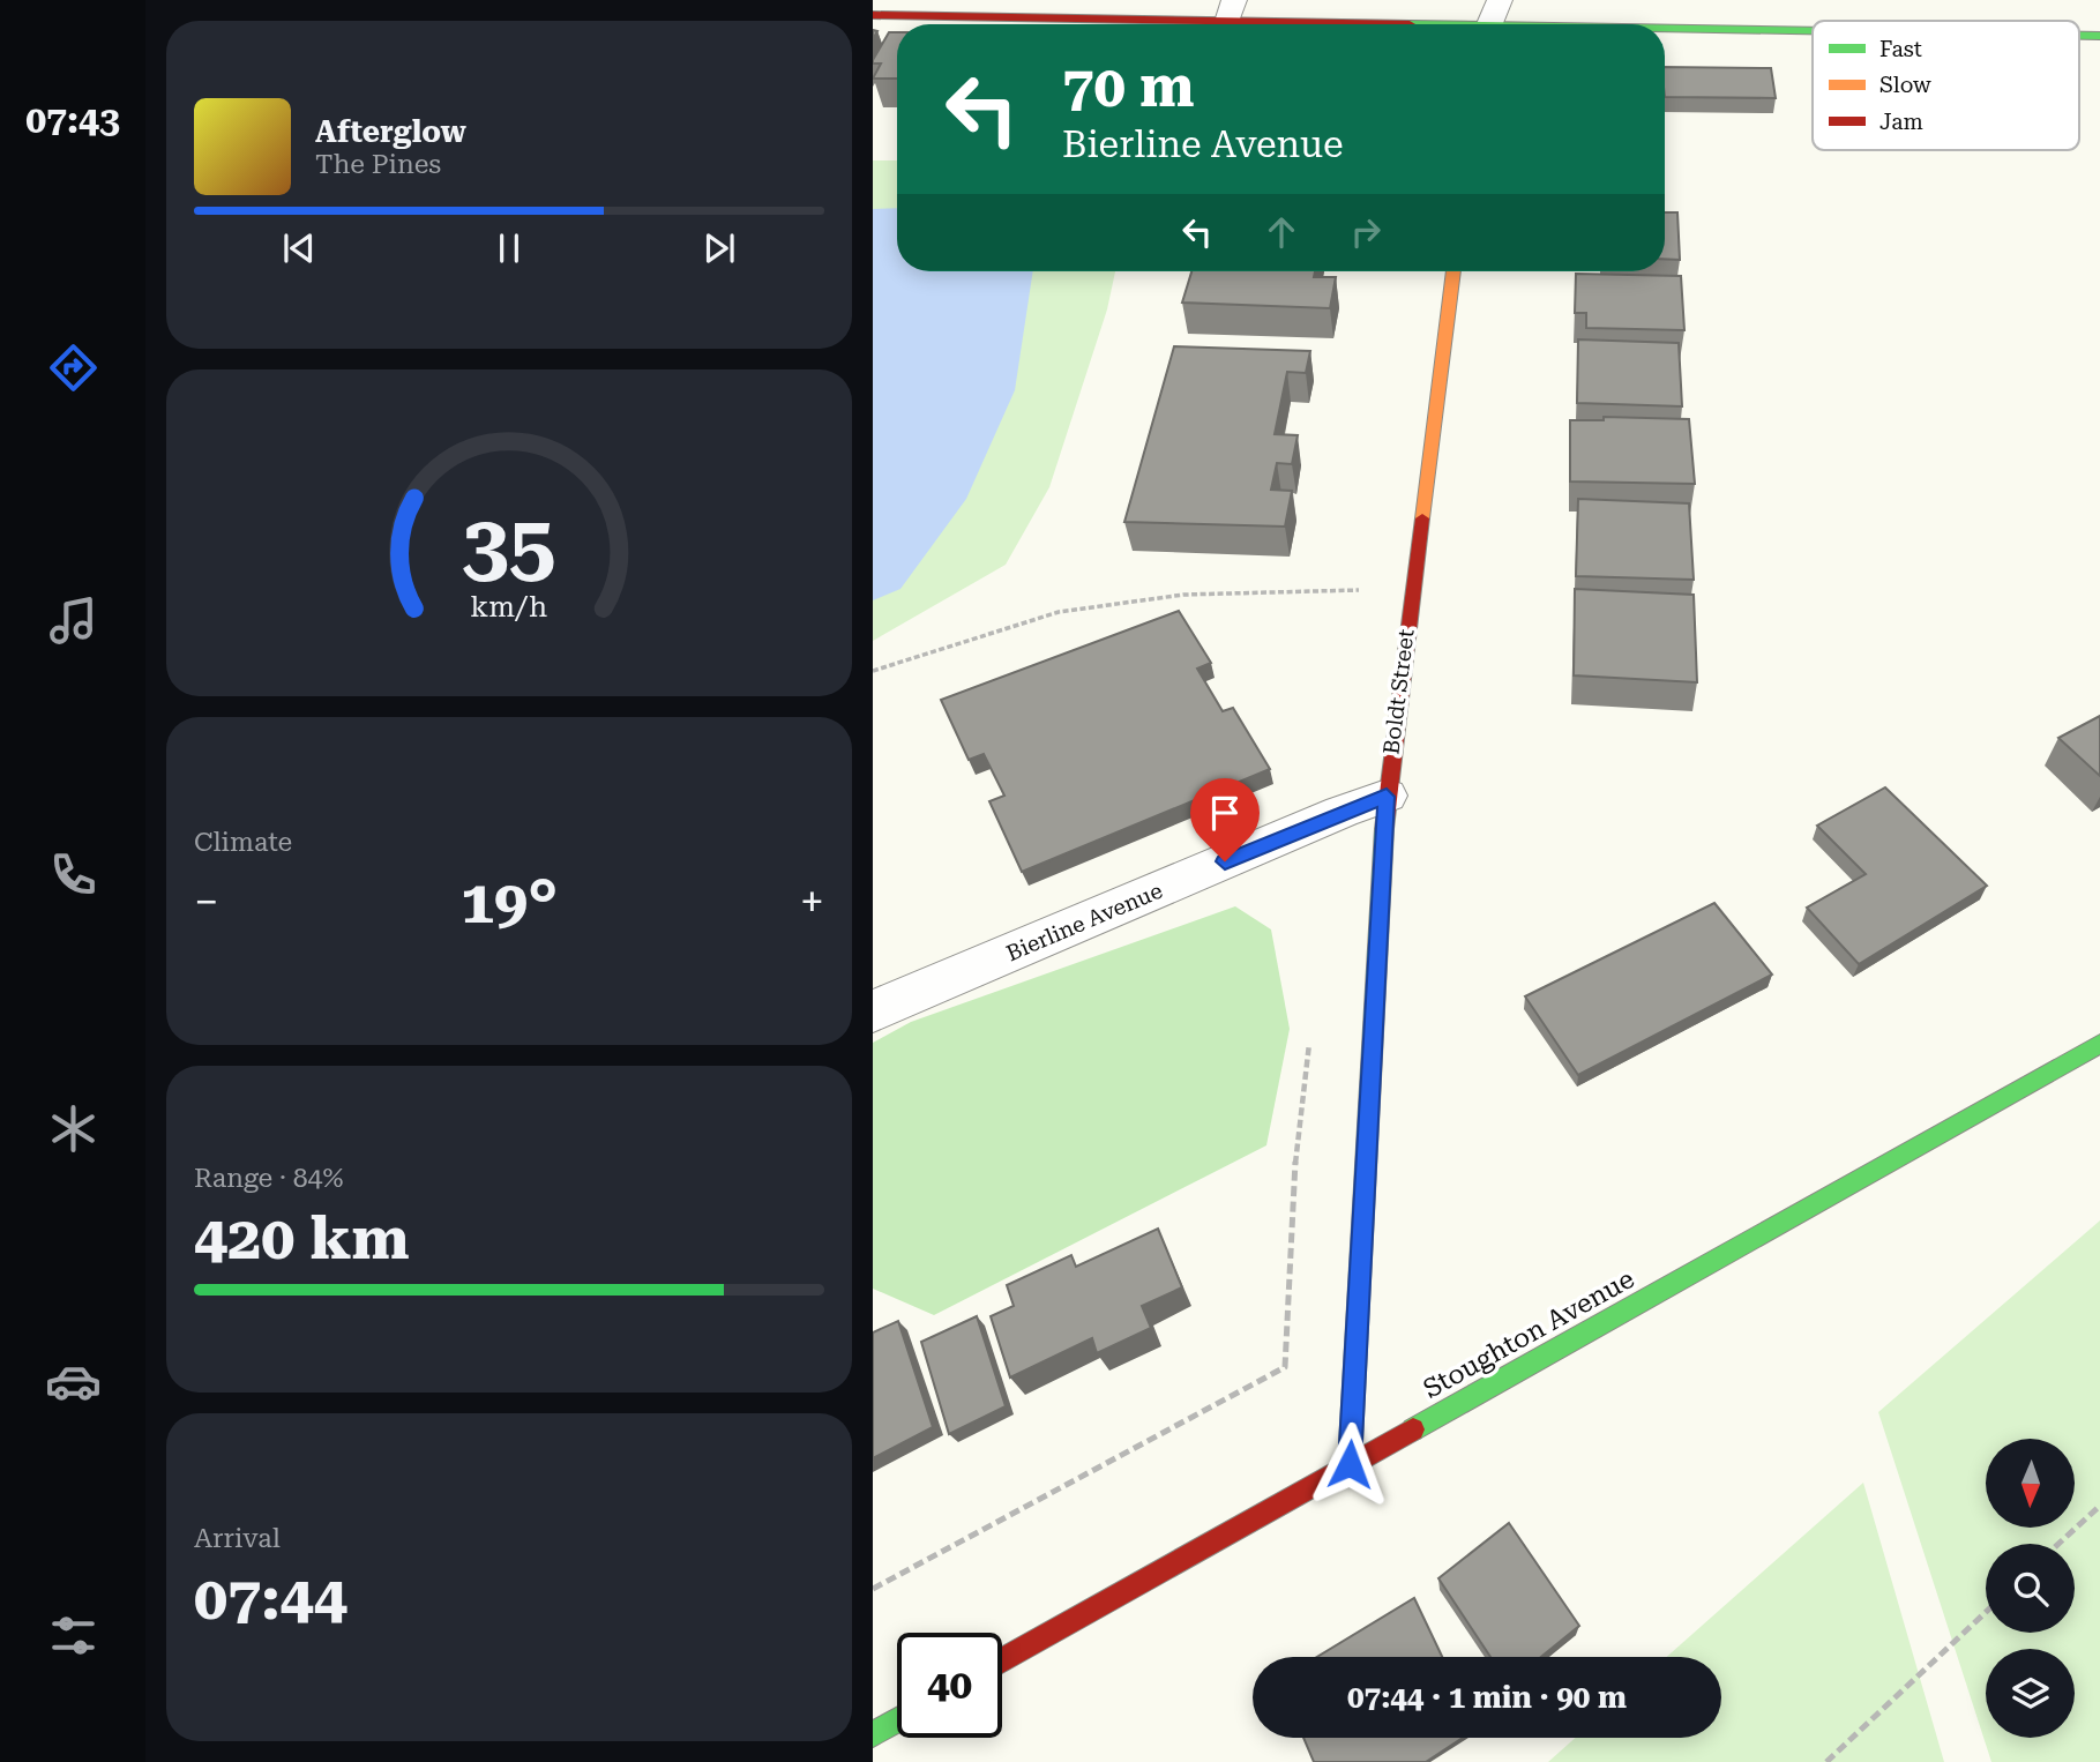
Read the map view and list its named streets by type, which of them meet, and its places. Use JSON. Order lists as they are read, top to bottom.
{
  "streets": {
    "street": ["Boldt Street", "Bierline Avenue", "Stoughton Avenue"]
  },
  "crossings": [
    ["Boldt Street", "Bierline Avenue"],
    ["Boldt Street", "Stoughton Avenue"]
  ],
  "legend": ["Fast", "Slow", "Jam"],
  "north": "bottom",
  "page": {
    "tabs": "07:43",
    "turn": ["70 m", "Bierline Avenue"],
    "song": ["Afterglow", "The Pines"],
    "tile": [
      "Climate",
      ["Range · 84%", "420 km"],
      ["Arrival", "07:44"]
    ],
    "heat": ["−", "19°", "+"],
    "limit": "40",
    "trip": "07:44 · 1 min · 90 m",
    "gauge": ["35", "km/h"]
  }
}
